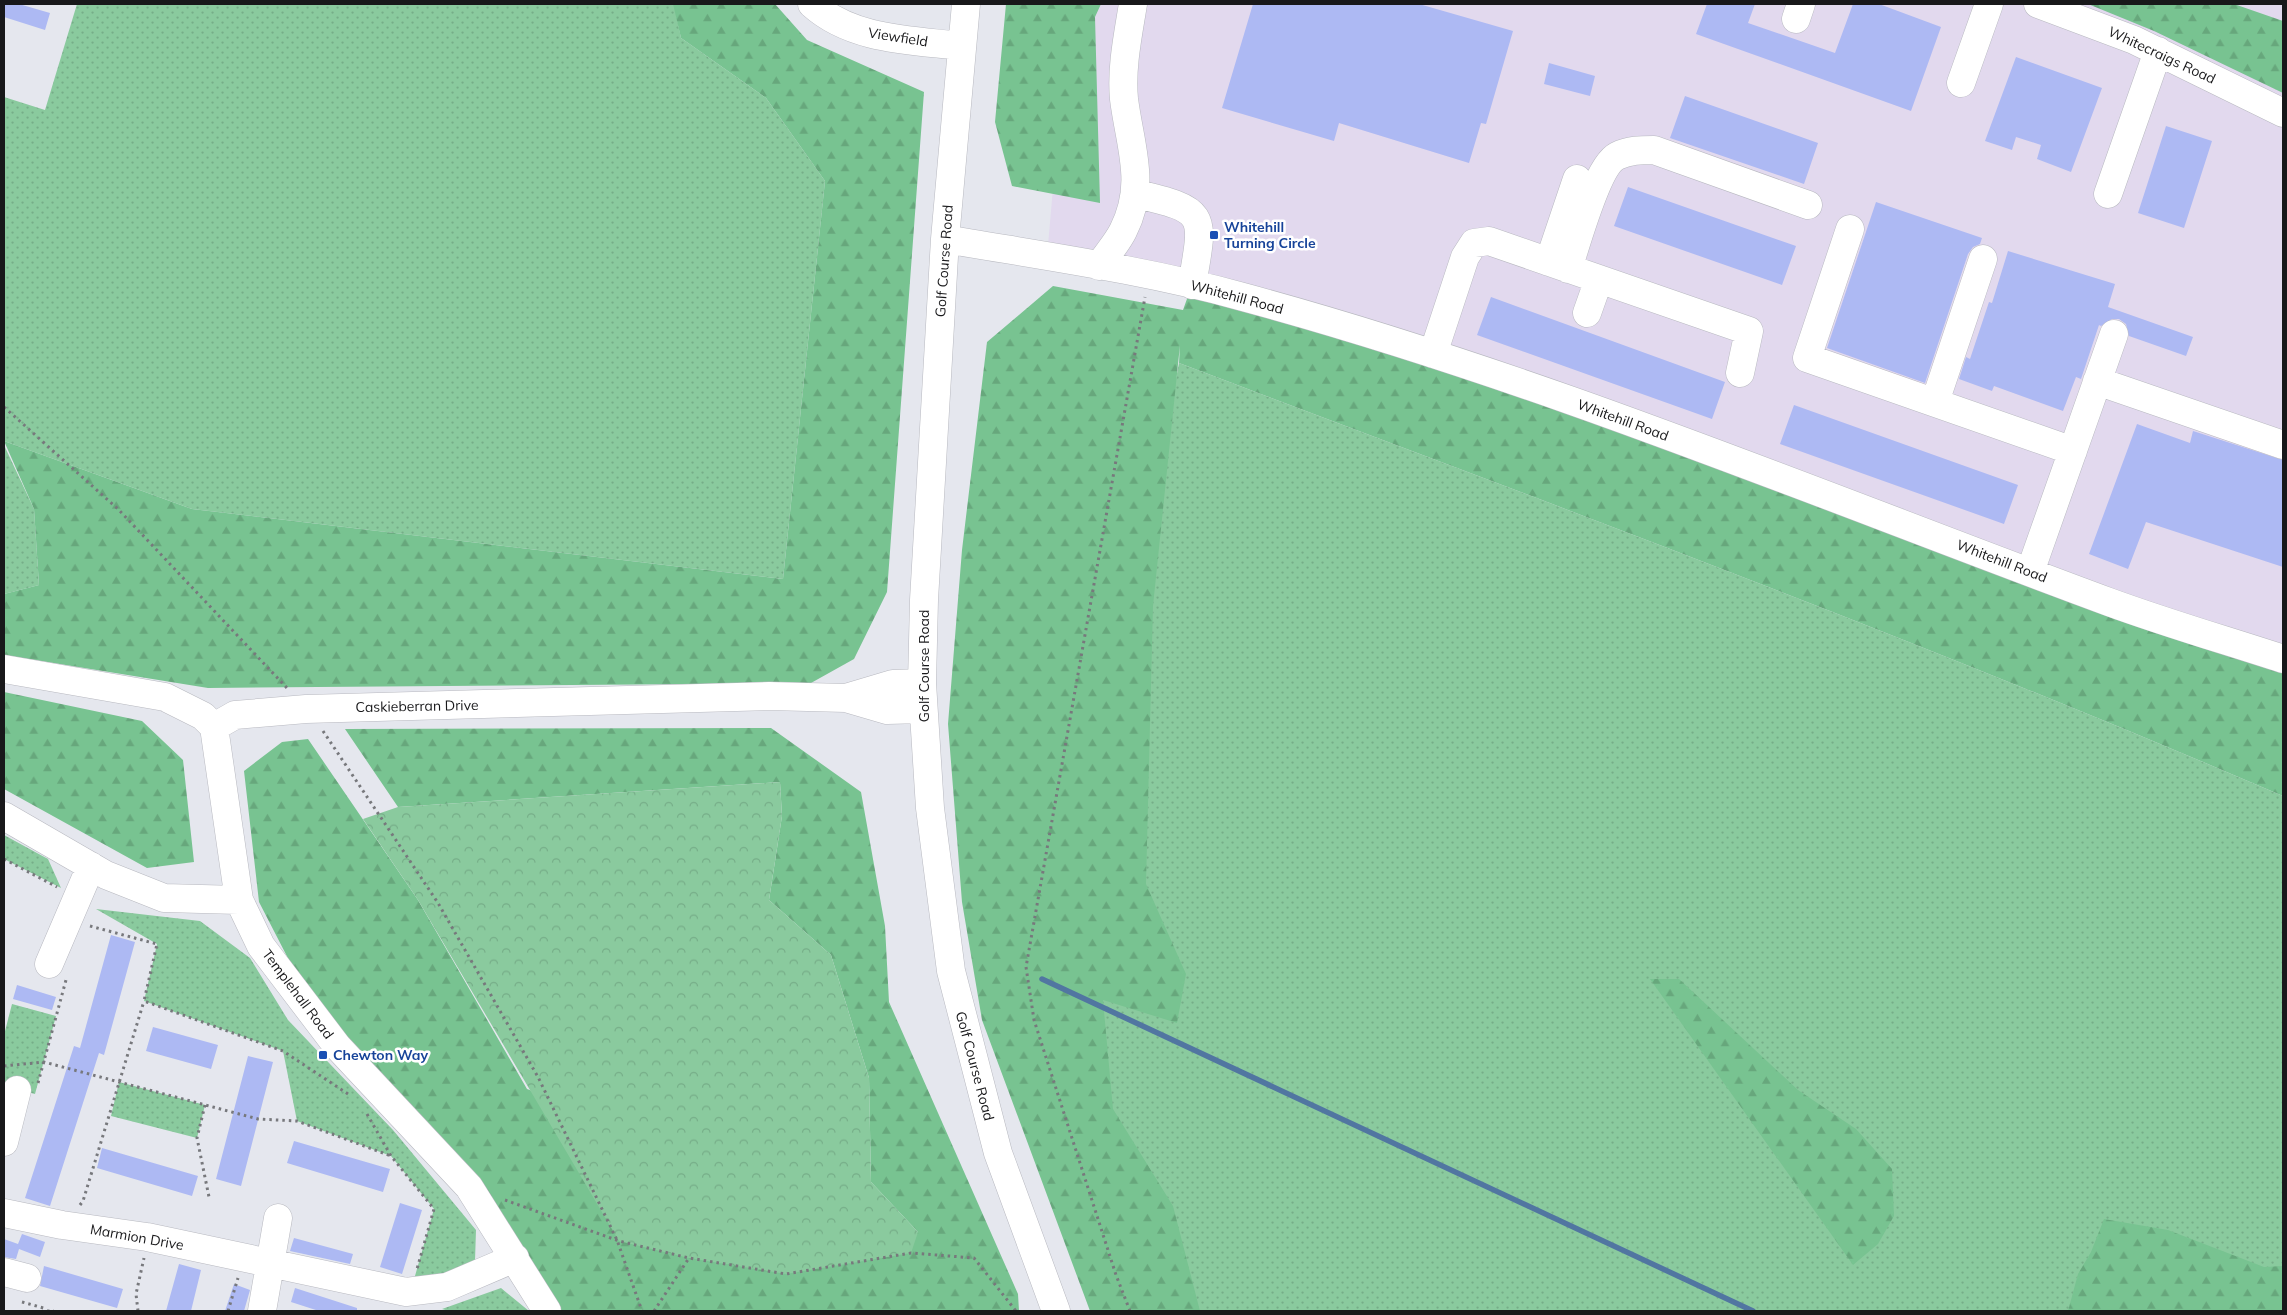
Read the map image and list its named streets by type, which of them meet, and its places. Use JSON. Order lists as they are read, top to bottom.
{
  "streets": {
    "street": [
      "Viewfield",
      "Whitecraigs Road",
      "Golf Course Road",
      "Whitehill Road",
      "Caskieberran Drive",
      "Templehall Road",
      "Marmion Drive"
    ]
  },
  "crossings": [
    ["Viewfield", "Golf Course Road"],
    ["Golf Course Road", "Whitehill Road"],
    ["Golf Course Road", "Caskieberran Drive"],
    ["Caskieberran Drive", "Templehall Road"],
    ["Templehall Road", "Marmion Drive"]
  ],
  "places": {
    "transit": ["Whitehill Turning Circle", "Chewton Way"]
  }
}
